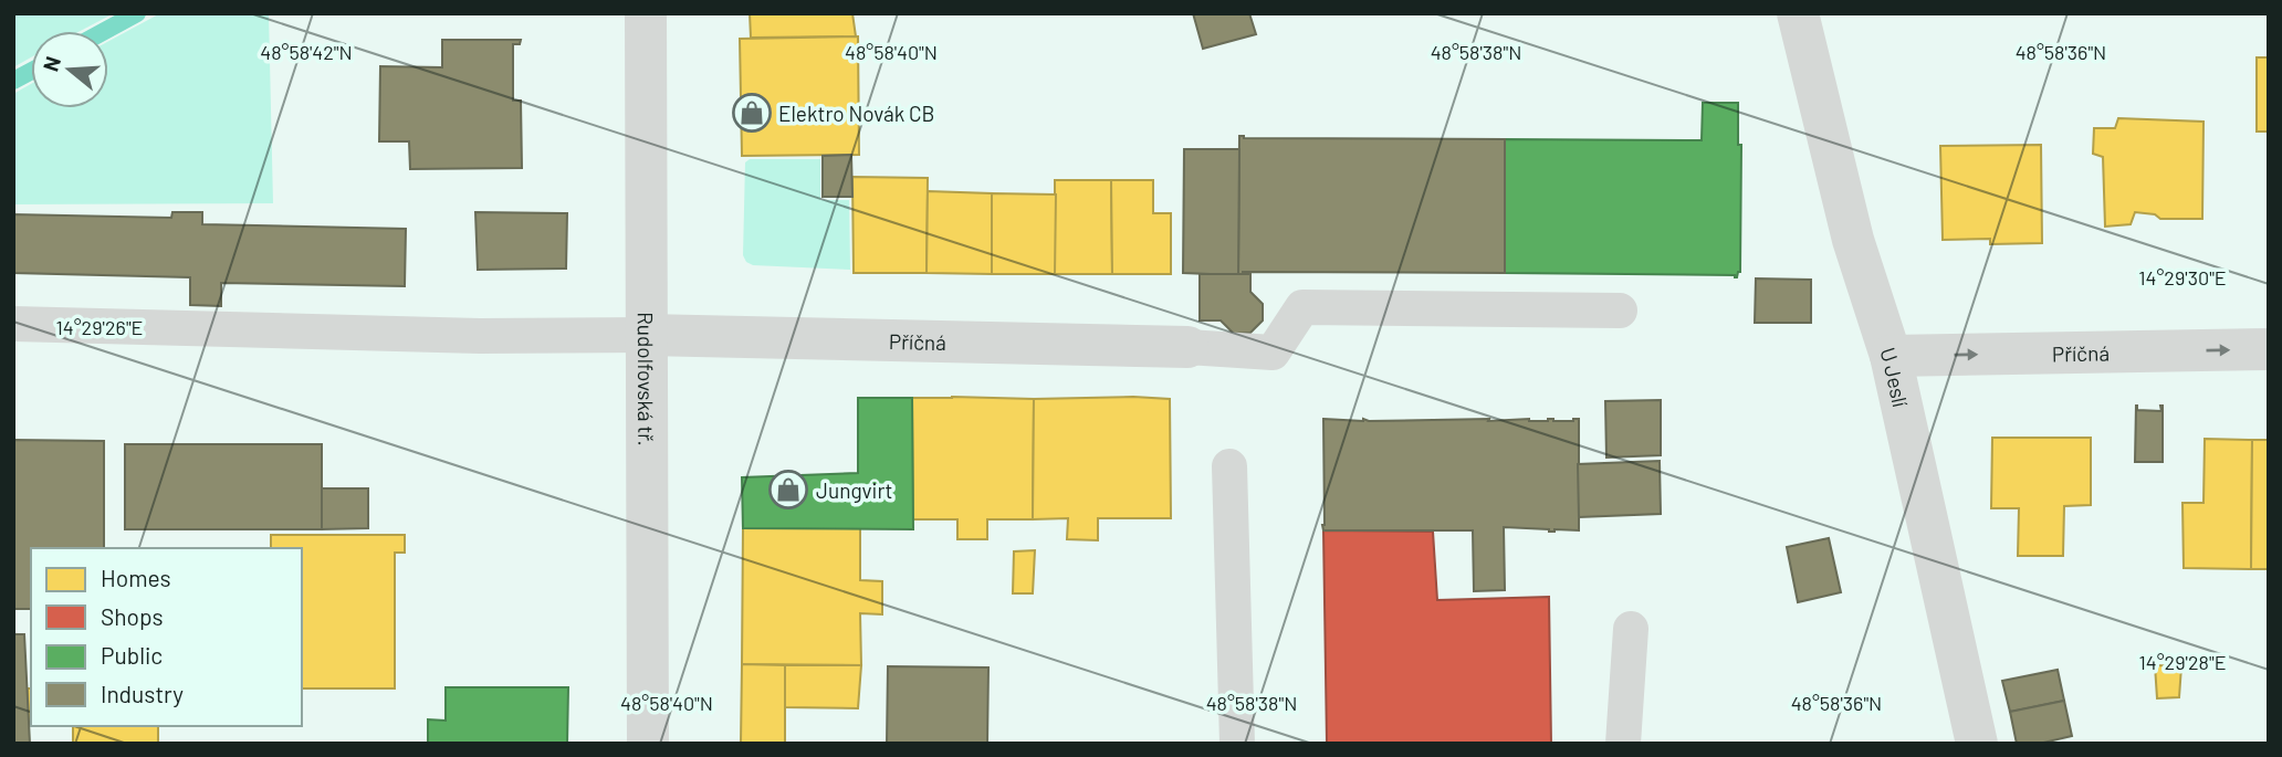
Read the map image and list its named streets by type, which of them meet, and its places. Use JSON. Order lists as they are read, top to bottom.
{
  "streets": {
    "street": ["Příčná", "U Jeslí", "Rudolfovská tř."]
  },
  "crossings": [
    ["Příčná", "U Jeslí"],
    ["Příčná", "Rudolfovská tř."]
  ],
  "one_way": ["Příčná"],
  "places": {
    "shop": ["Elektro Novák CB", "Jungvirt"]
  },
  "legend": [
    "Homes",
    "Shops",
    "Public",
    "Industry"
  ],
  "north": "left",
  "coordinates": [
    "48°58'42\"N",
    "48°58'40\"N",
    "48°58'38\"N",
    "48°58'36\"N",
    "14°29'30\"E",
    "14°29'26\"E",
    "14°29'28\"E"
  ]
}
